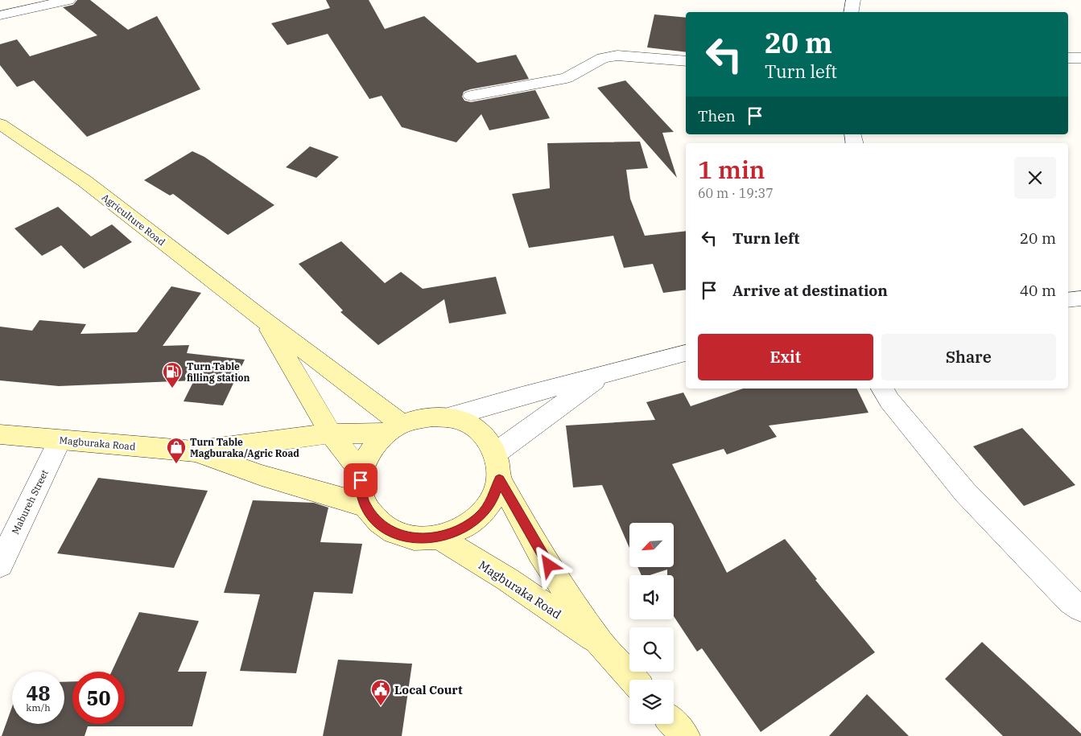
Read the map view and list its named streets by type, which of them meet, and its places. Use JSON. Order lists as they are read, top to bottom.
{
  "streets": {
    "main road": ["Agriculture Road", "Magburaka Road"],
    "street": ["Mabureh Street"]
  },
  "crossings": [
    ["Agriculture Road", "Magburaka Road"],
    ["Magburaka Road", "Mabureh Street"]
  ],
  "places": {
    "fuel station": ["Turn Table filling station"],
    "shop": ["Turn Table Magburaka/Agric Road"],
    "public building": ["Local Court"]
  },
  "north": "bottom left",
  "page": {
    "turn": ["20 m", "Turn left"],
    "then": "Then",
    "heading": ["1 min", "60 m · 19:37"],
    "list": [
      {
        "name": "Turn left",
        "value": "20 m"
      },
      {
        "name": "Arrive at destination",
        "value": "40 m"
      }
    ],
    "buttons": ["Exit", "Share"],
    "speed": "48 km/h",
    "limit": "50"
  }
}
